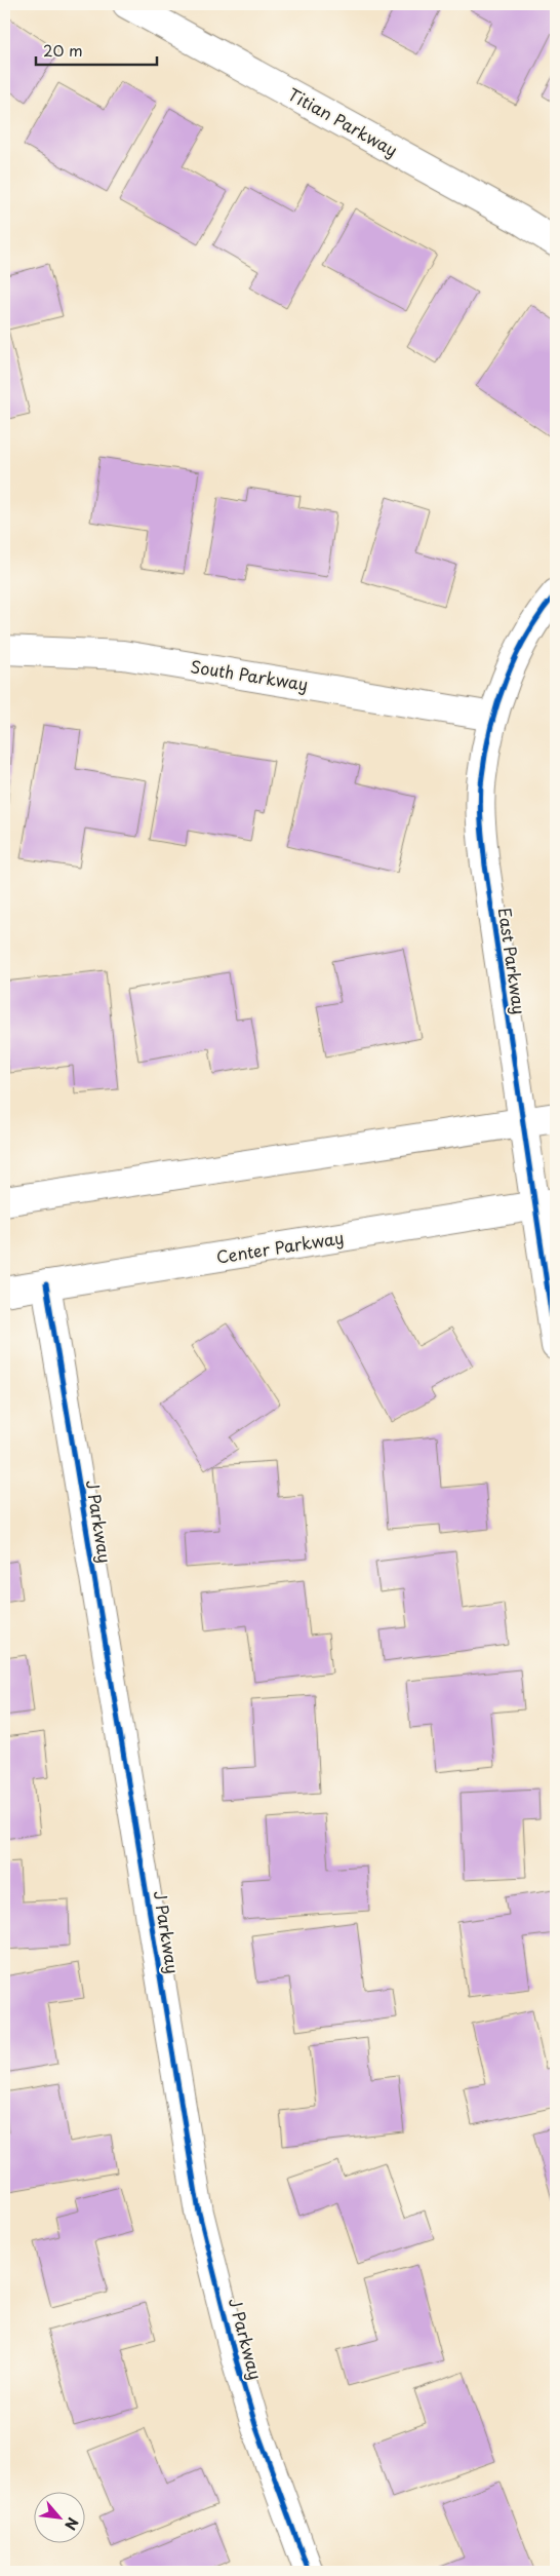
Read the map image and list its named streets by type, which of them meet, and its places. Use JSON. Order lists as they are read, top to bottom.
{
  "streets": {
    "street": [
      "Titian Parkway",
      "South Parkway",
      "East Parkway",
      "Center Parkway",
      "J Parkway"
    ]
  },
  "crossings": [
    ["South Parkway", "East Parkway"],
    ["East Parkway", "Center Parkway"],
    ["Center Parkway", "J Parkway"]
  ],
  "scale_bar": "20 m",
  "north": "bottom right"
}
